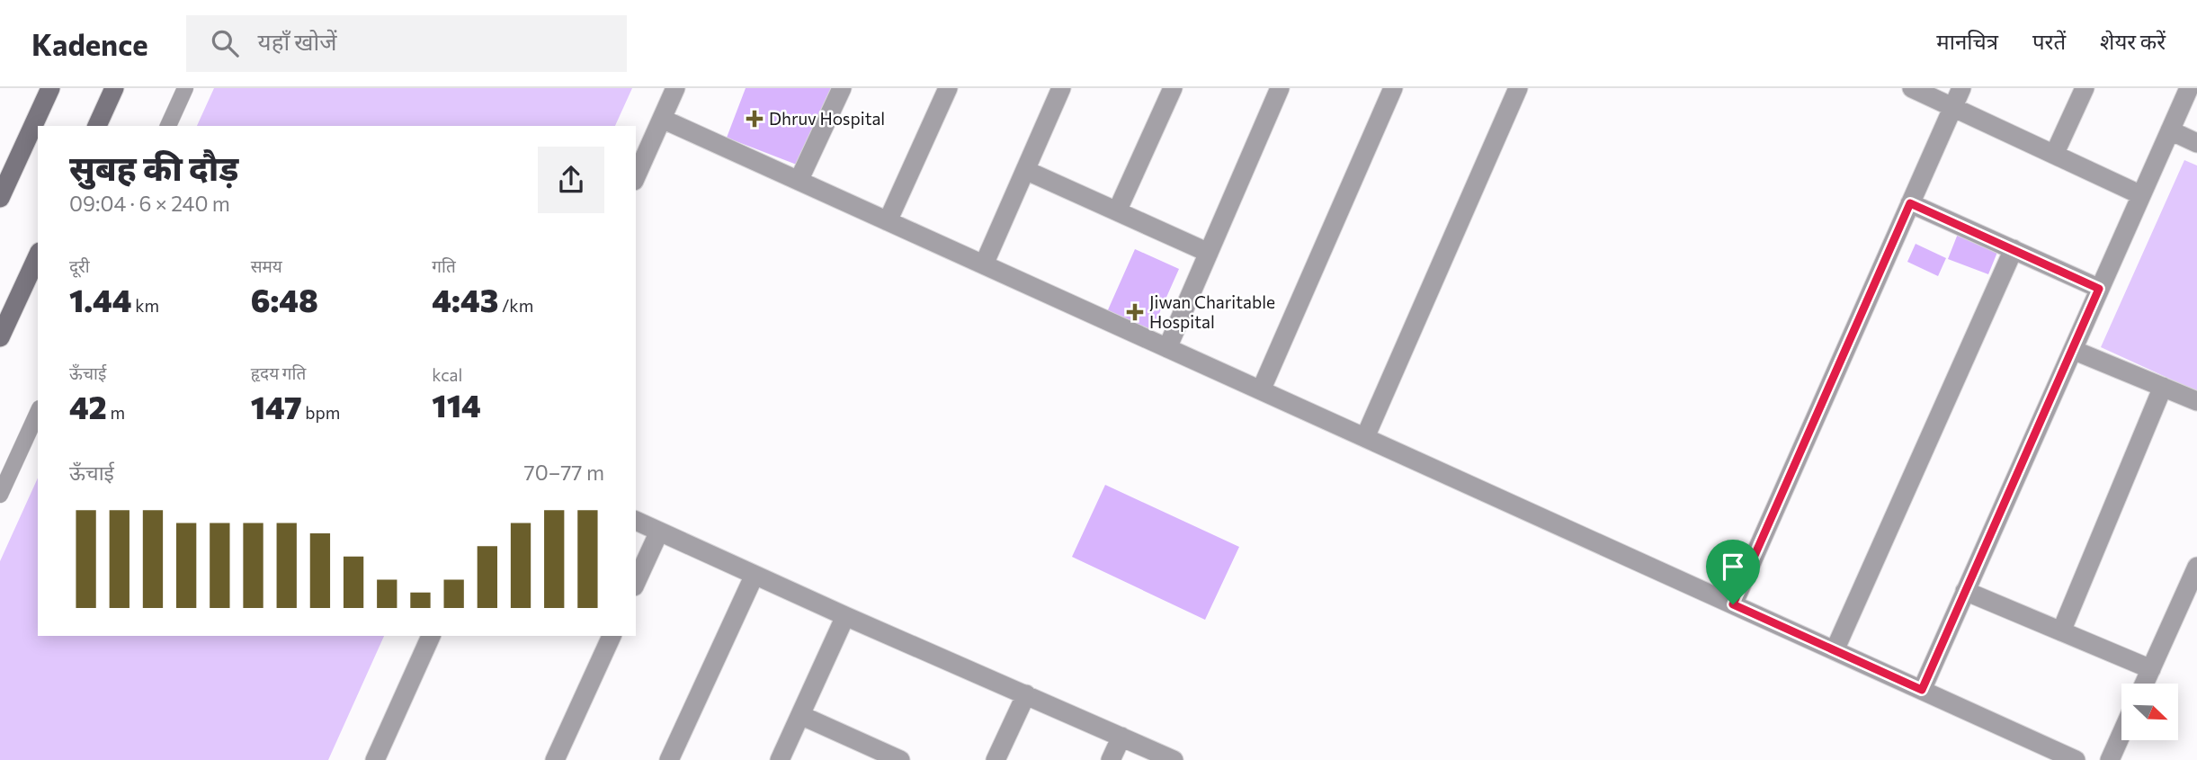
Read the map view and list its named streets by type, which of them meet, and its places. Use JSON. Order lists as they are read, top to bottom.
{
  "places": {
    "health": ["Dhruv Hospital", "Jiwan Charitable Hospital"]
  },
  "north": "bottom right",
  "page": {
    "header": "Kadence",
    "search": "यहाँ खोजें",
    "nav": ["मानचित्र", "परतें", "शेयर करें"],
    "heading": ["सुबह की दौड़", "09:04 · 6 × 240 m"],
    "stats": [
      ["दूरी", "1.44 km"],
      ["समय", "6:48"],
      ["गति", "4:43 /km"],
      ["ऊँचाई", "42 m"],
      ["हृदय गति", "147 bpm"],
      ["kcal", "114"]
    ],
    "chart": ["ऊँचाई", "70–77 m"]
  }
}
